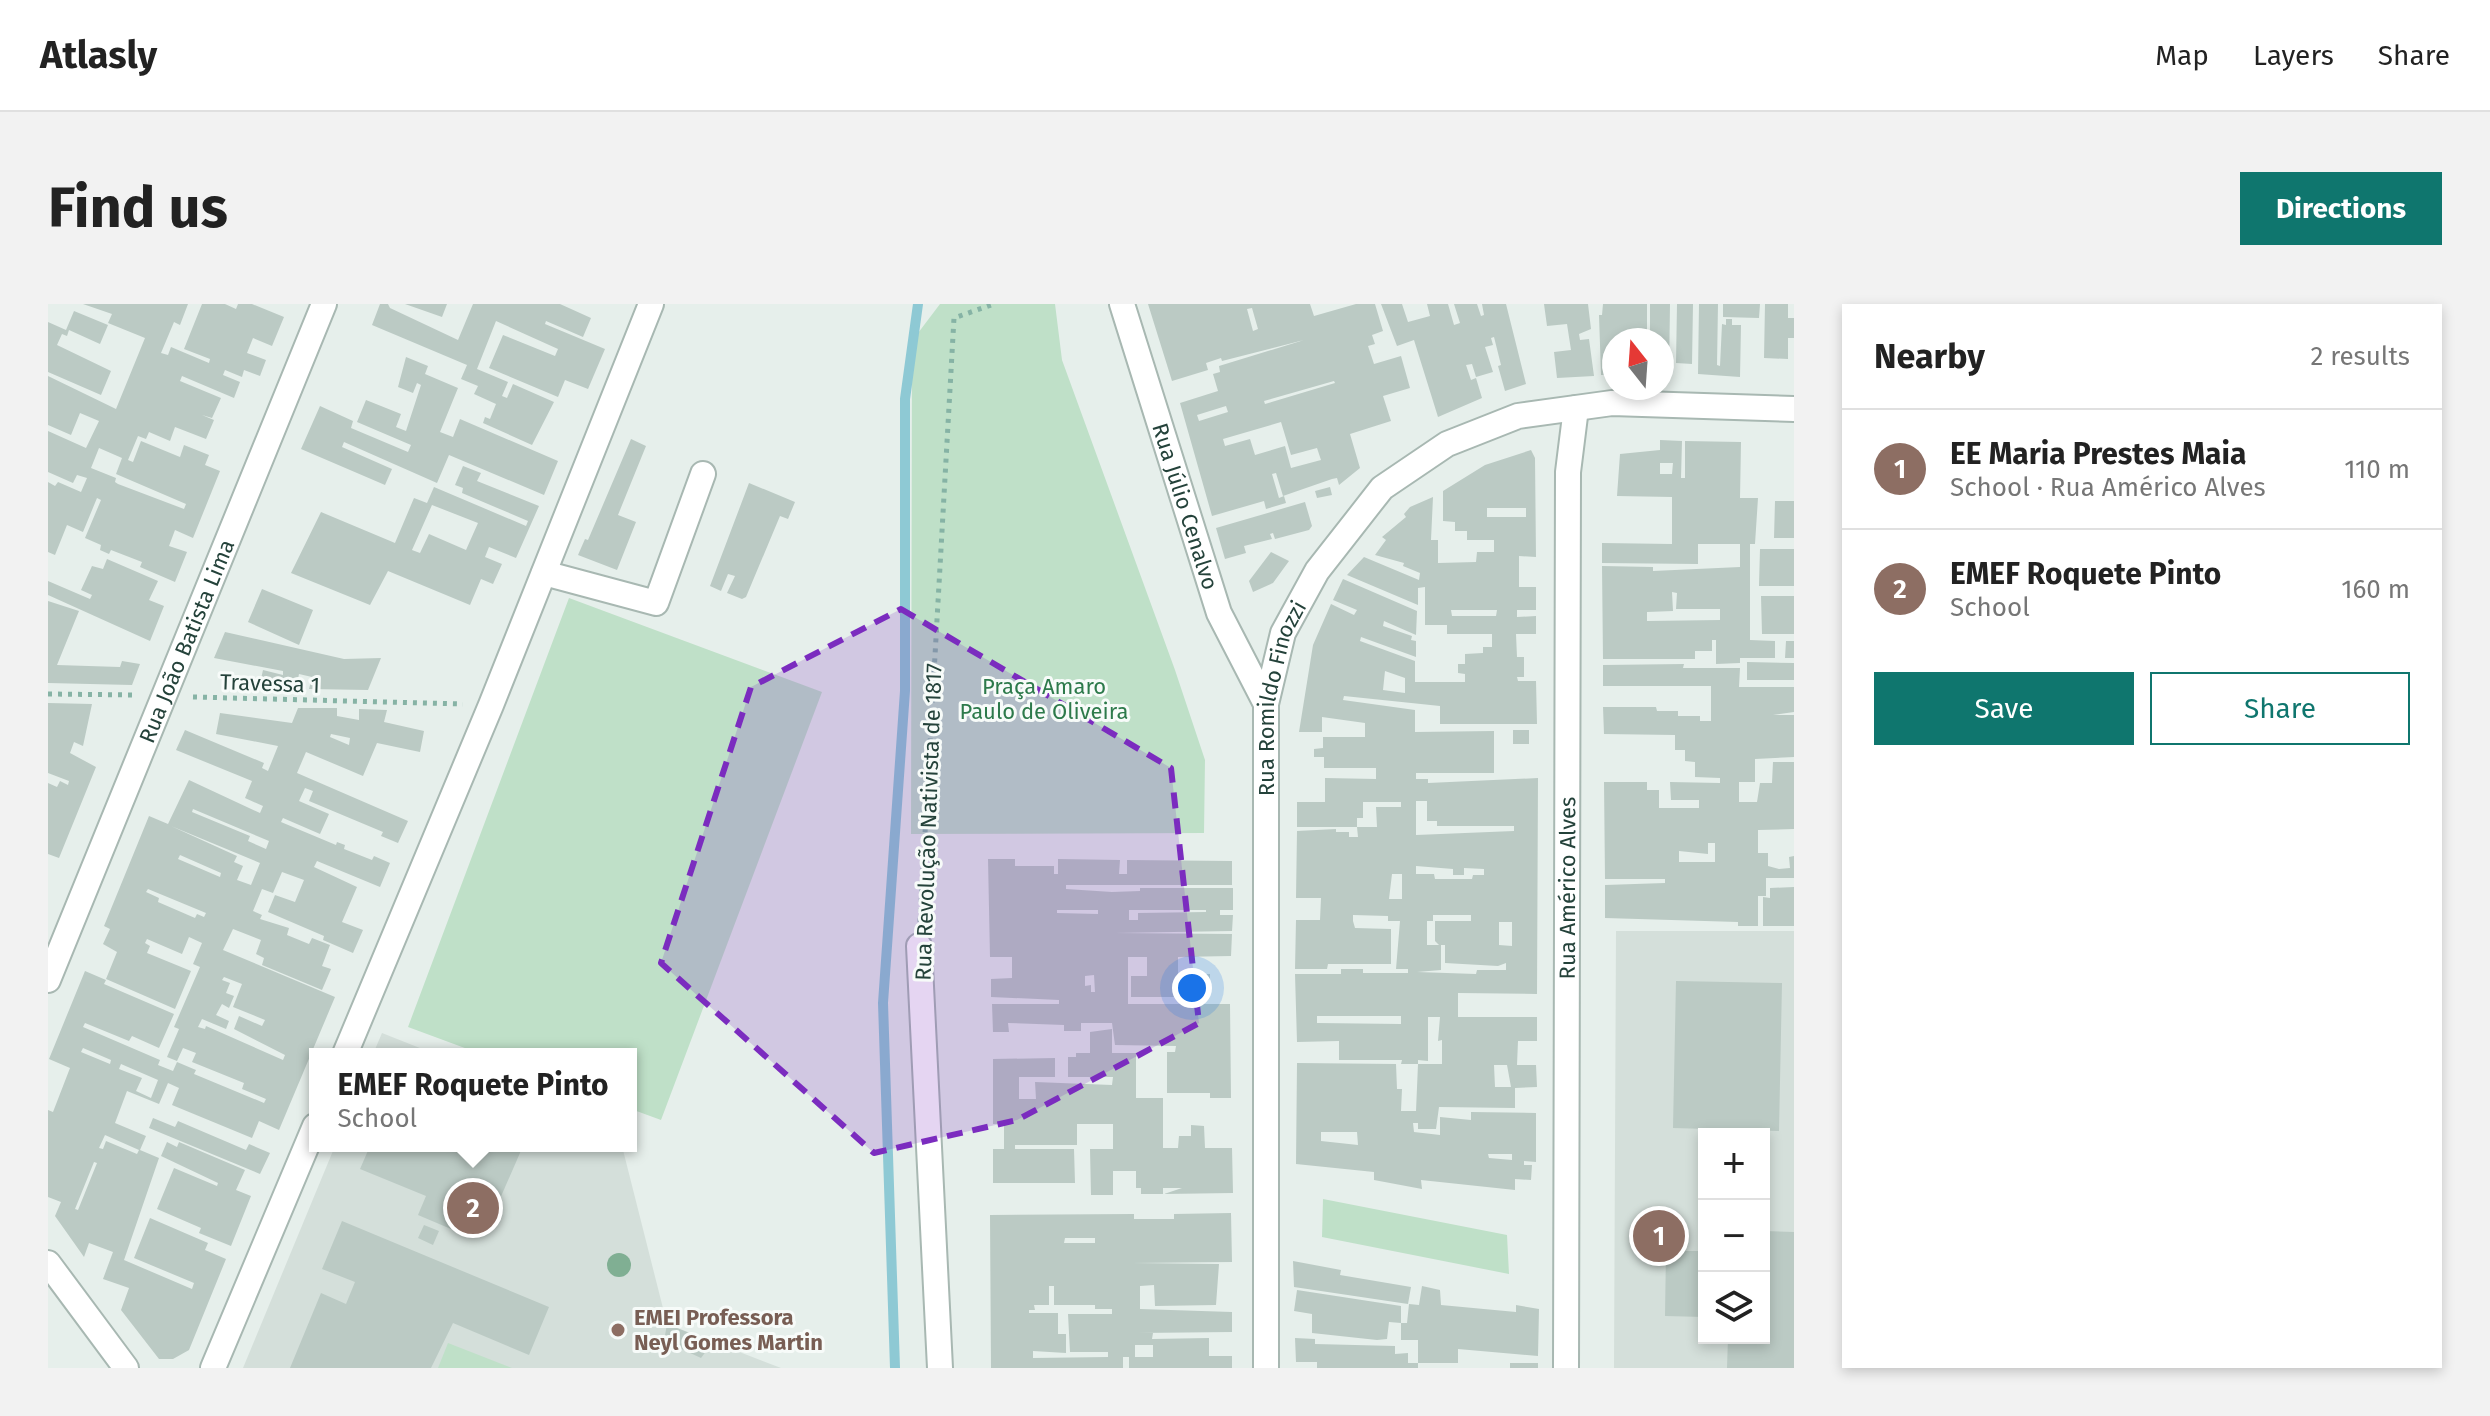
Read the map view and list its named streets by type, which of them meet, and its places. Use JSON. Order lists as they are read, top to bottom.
{
  "streets": {
    "street": [
      "Rua Júlio Cenalvo",
      "Rua João Batista Lima",
      "Rua Romildo Finozzi",
      "Rua Revolução Nativista de 1817",
      "Rua Américo Alves"
    ],
    "path": ["Travessa 1"]
  },
  "crossings": [
    ["Rua Júlio Cenalvo", "Rua Romildo Finozzi"],
    ["Rua João Batista Lima", "Travessa 1"],
    ["Rua Romildo Finozzi", "Rua Américo Alves"]
  ],
  "parks": ["Praça Amaro Paulo de Oliveira"],
  "places": ["EMEI Professora Neyl Gomes Martin"],
  "north": "top",
  "page": {
    "header": "Atlasly",
    "nav": ["Map", "Layers", "Share"],
    "buttons": [
      "Directions",
      ["Save", "Share"]
    ],
    "title": "Find us",
    "heading": ["Nearby", "2 results"],
    "list": [
      {
        "mark": "1",
        "name": "EE Maria Prestes Maia",
        "note": "School · Rua Américo Alves",
        "value": "110 m"
      },
      {
        "mark": "2",
        "name": "EMEF Roquete Pinto",
        "note": "School",
        "value": "160 m"
      }
    ],
    "popup": ["EMEF Roquete Pinto", "School"],
    "map_buttons": ["+", "−"],
    "pins": ["2", "1"]
  }
}
